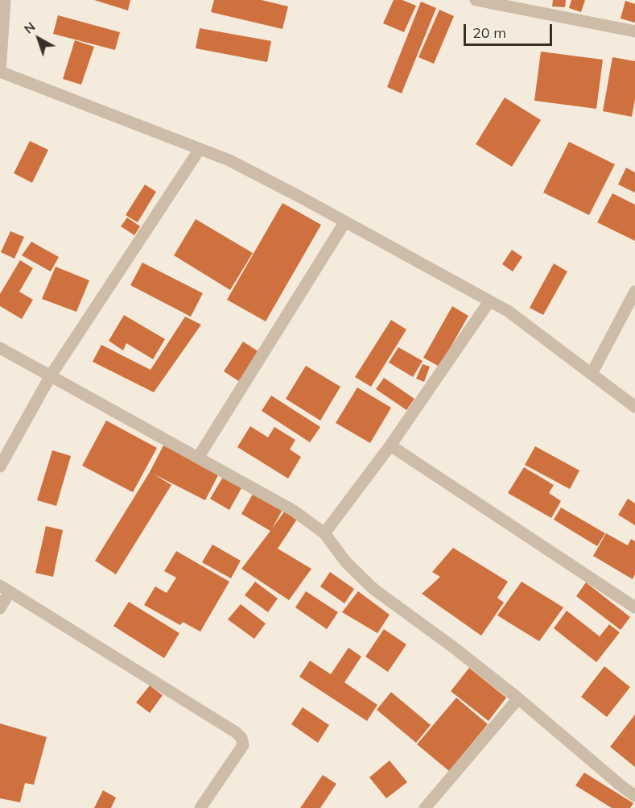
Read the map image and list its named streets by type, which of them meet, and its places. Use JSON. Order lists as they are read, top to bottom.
{
  "scale_bar": "20 m",
  "north": "top left"
}
